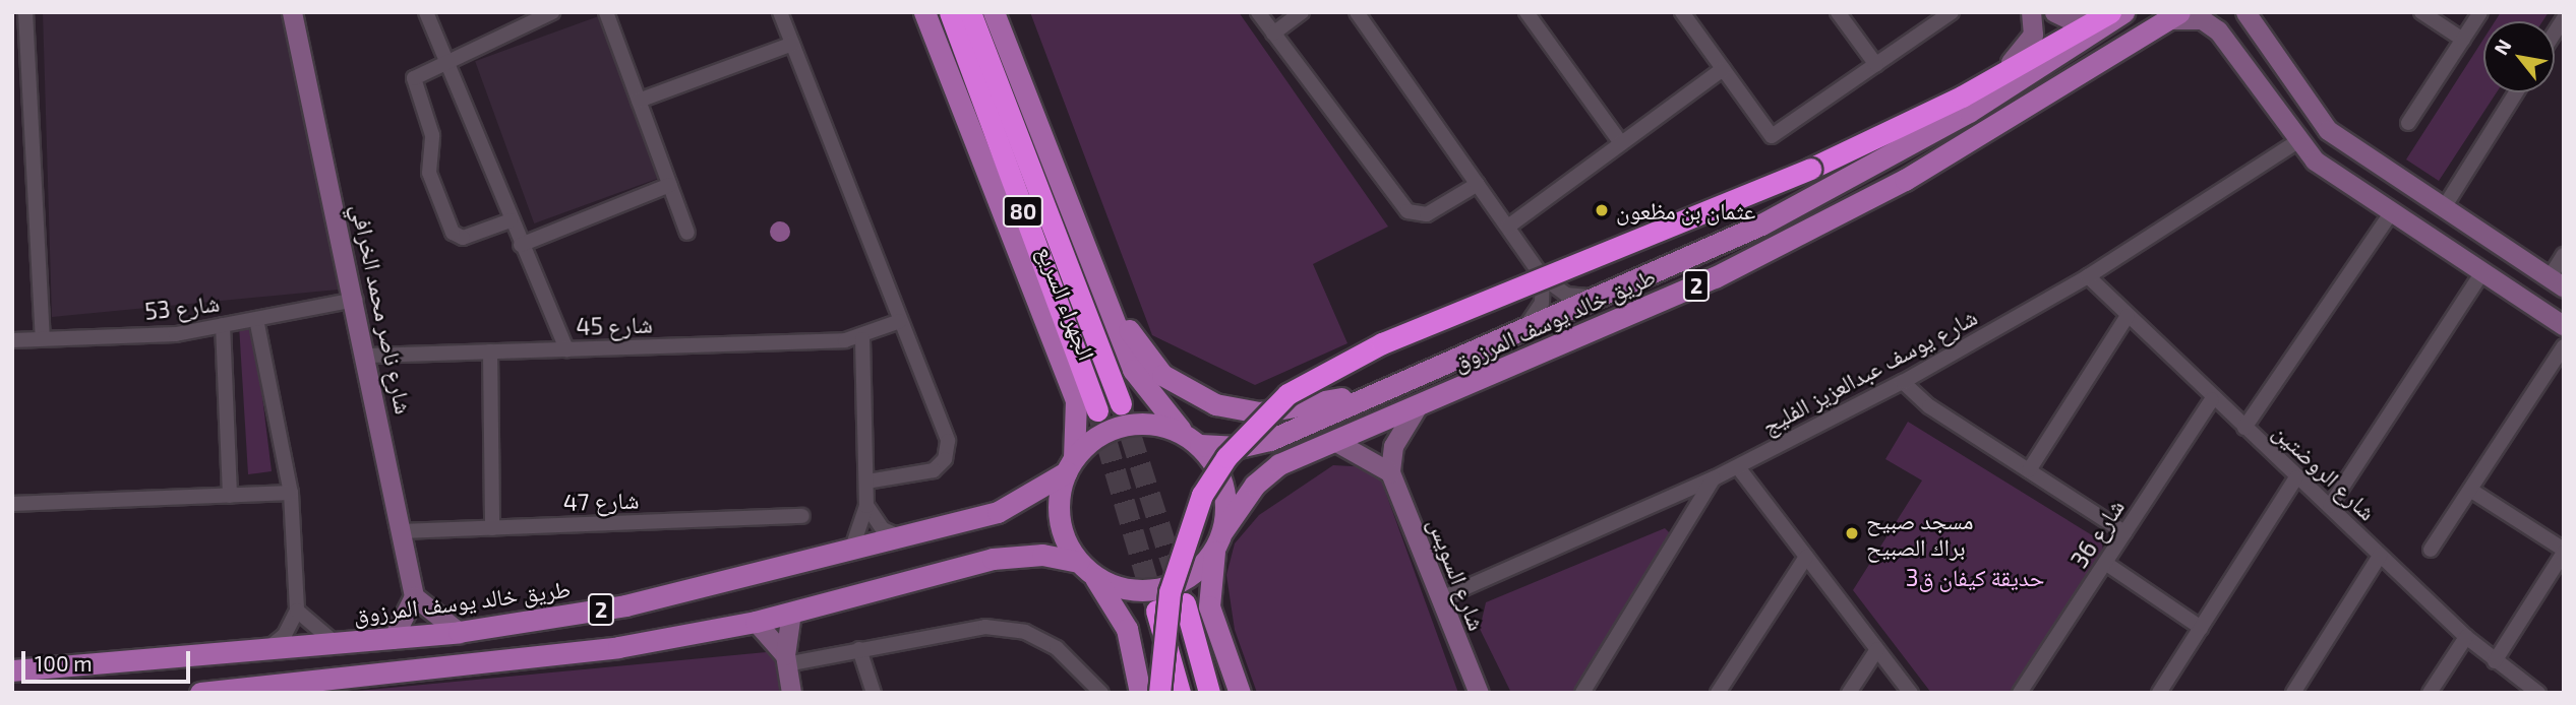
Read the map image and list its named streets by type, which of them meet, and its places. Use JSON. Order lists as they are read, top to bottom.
{
  "streets": {
    "highway": ["80", "الجهراء السريع"],
    "main road": ["2", "طريق خالد يوسف المرزوق"],
    "street": [
      "شارع 53",
      "شارع ناصر محمد الخرافي",
      "شارع 45",
      "شارع يوسف عبدالعزيز الفليج",
      "شارع الروضتين",
      "شارع 47",
      "شارع 36",
      "شارع السويس"
    ]
  },
  "crossings": [
    ["2", "الجهراء السريع"],
    ["2", "طريق خالد يوسف المرزوق"],
    ["الجهراء السريع", "طريق خالد يوسف المرزوق"],
    ["شارع 53", "شارع ناصر محمد الخرافي"],
    ["شارع ناصر محمد الخرافي", "شارع 45"],
    ["شارع ناصر محمد الخرافي", "شارع 47"],
    ["شارع يوسف عبدالعزيز الفليج", "شارع الروضتين"],
    ["شارع يوسف عبدالعزيز الفليج", "شارع السويس"],
    ["شارع الروضتين", "شارع 36"]
  ],
  "parks": ["حديقة كيفان ق3"],
  "places": ["عثمان بن مظعون", "مسجد صبيح براك الصبيح"],
  "scale_bar": "100 m",
  "north": "top left"
}
